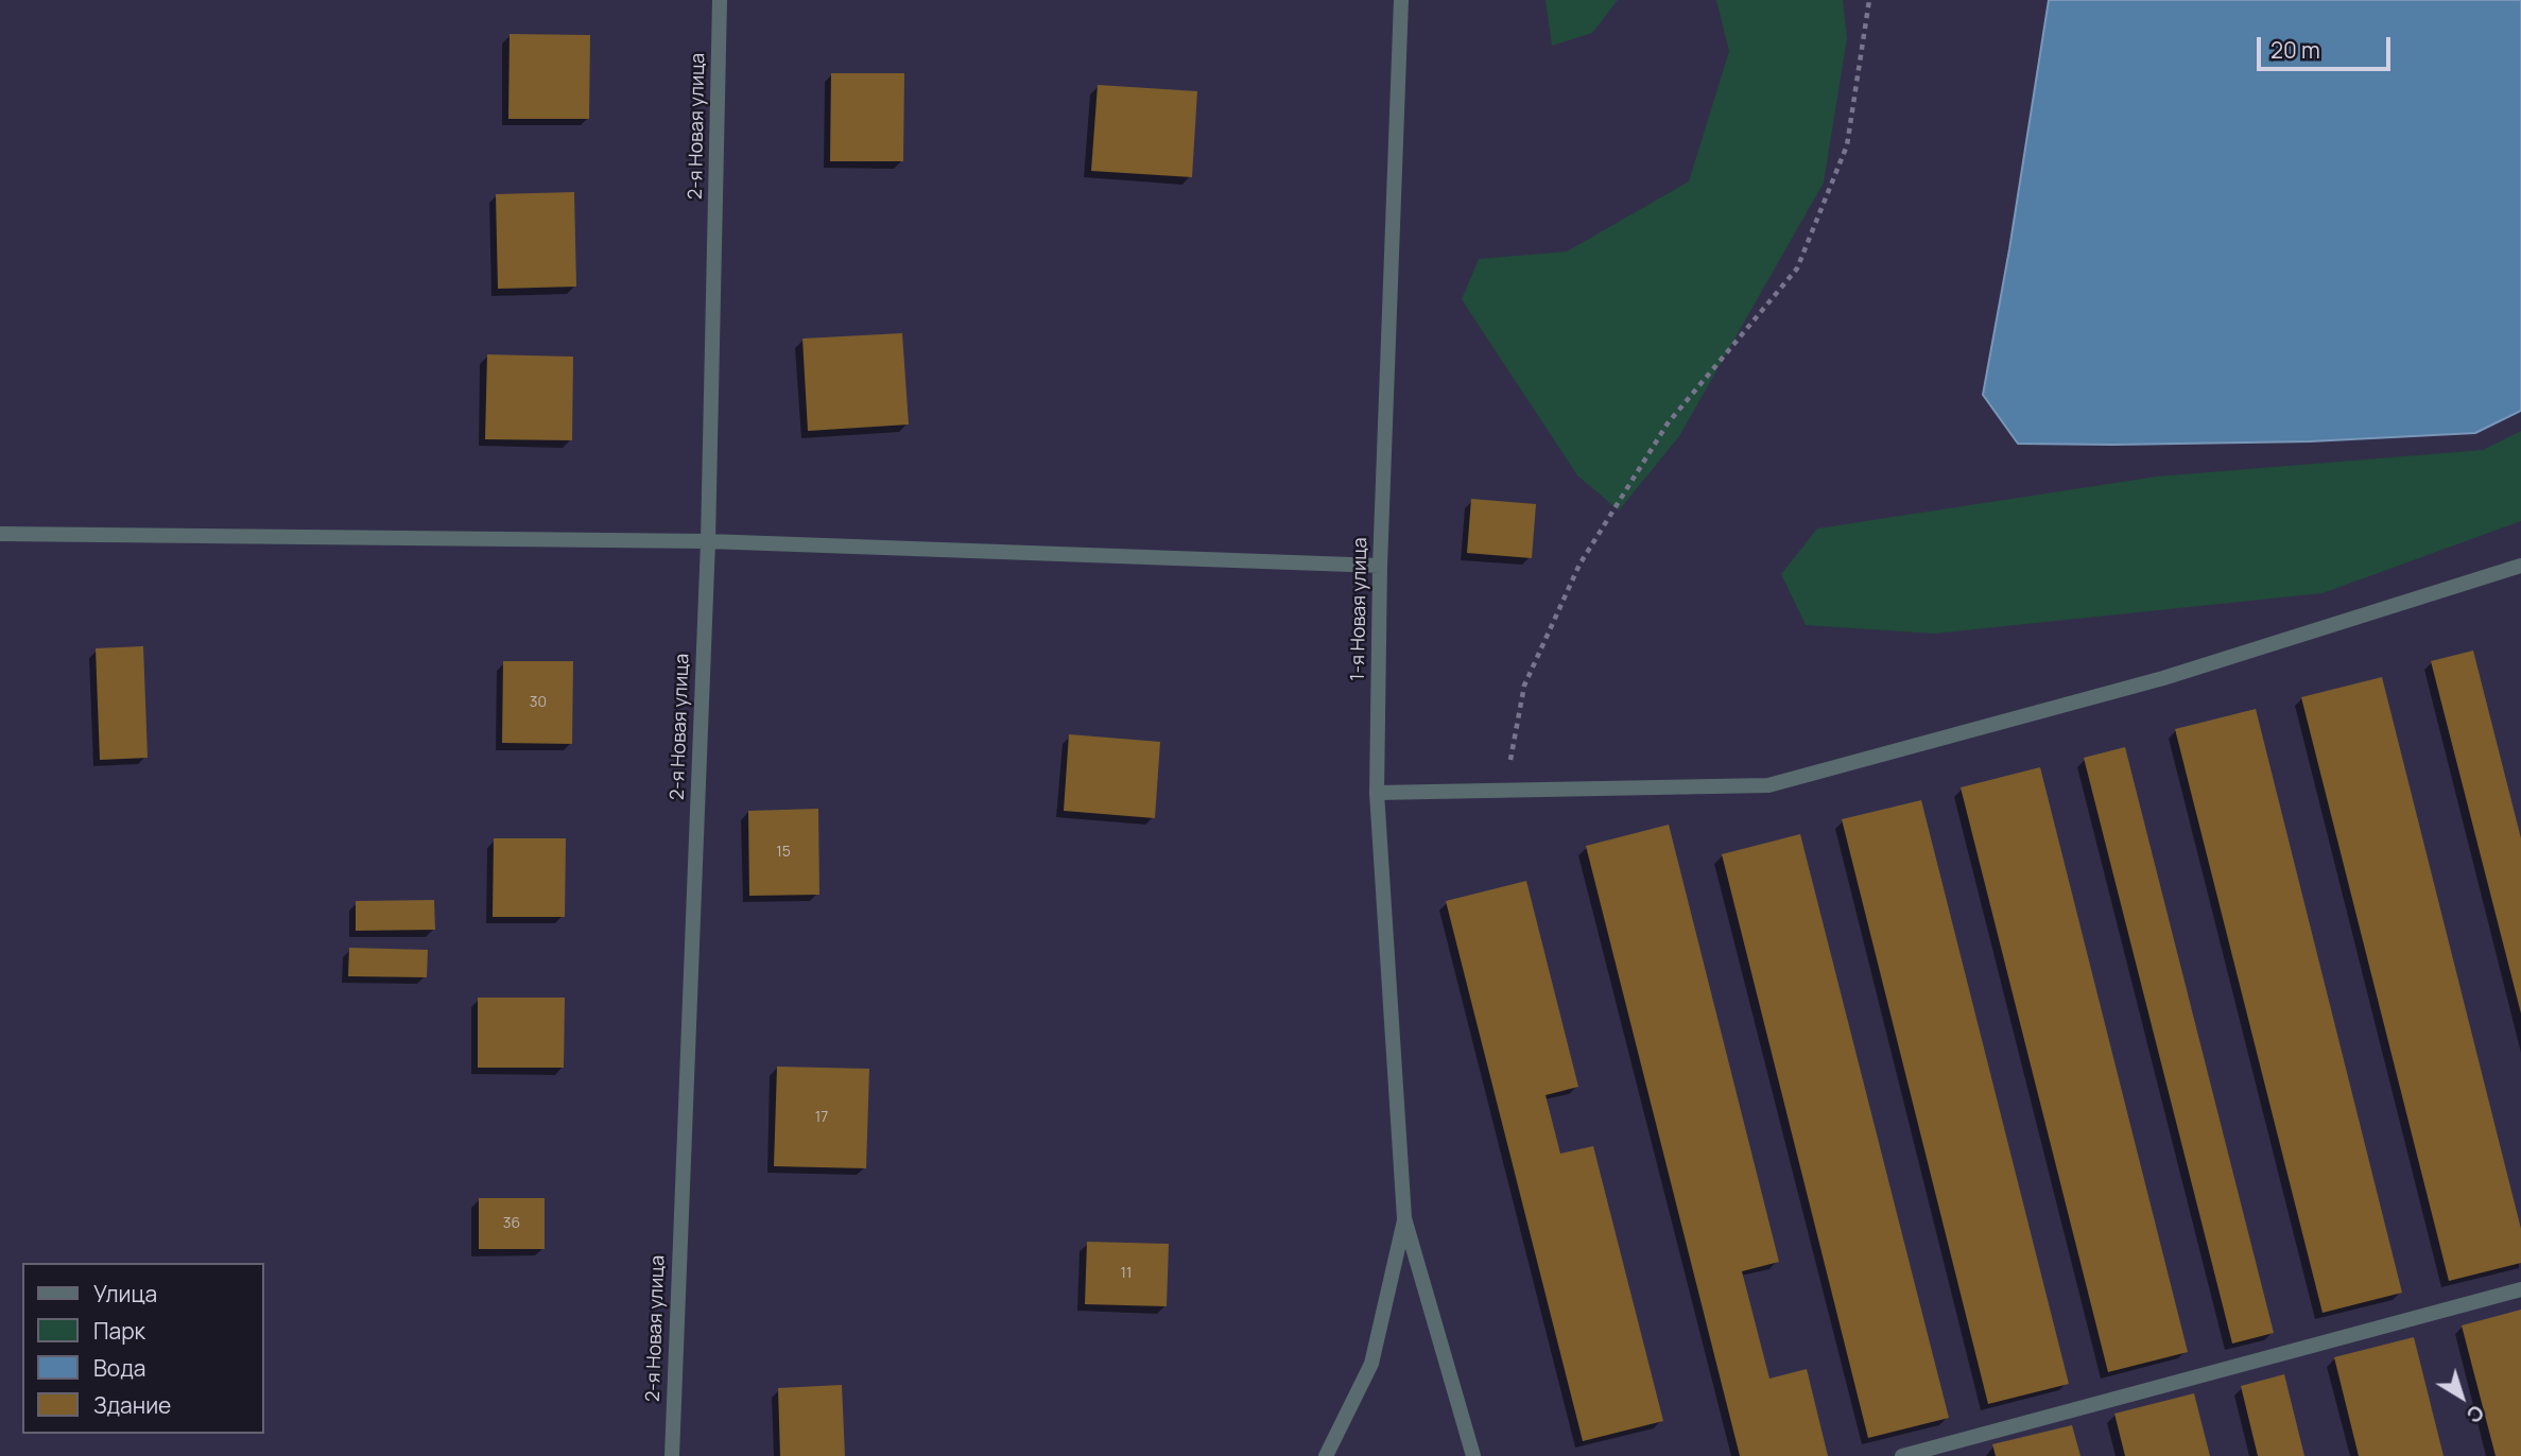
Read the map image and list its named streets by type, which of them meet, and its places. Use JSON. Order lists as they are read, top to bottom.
{
  "streets": {
    "street": ["2-я Новая улица", "1-я Новая улица"]
  },
  "house_numbers": [
    "30",
    "15",
    "17",
    "36",
    "11"
  ],
  "legend": [
    "Улица",
    "Парк",
    "Вода",
    "Здание"
  ],
  "scale_bar": "20 m",
  "north": "bottom right"
}
